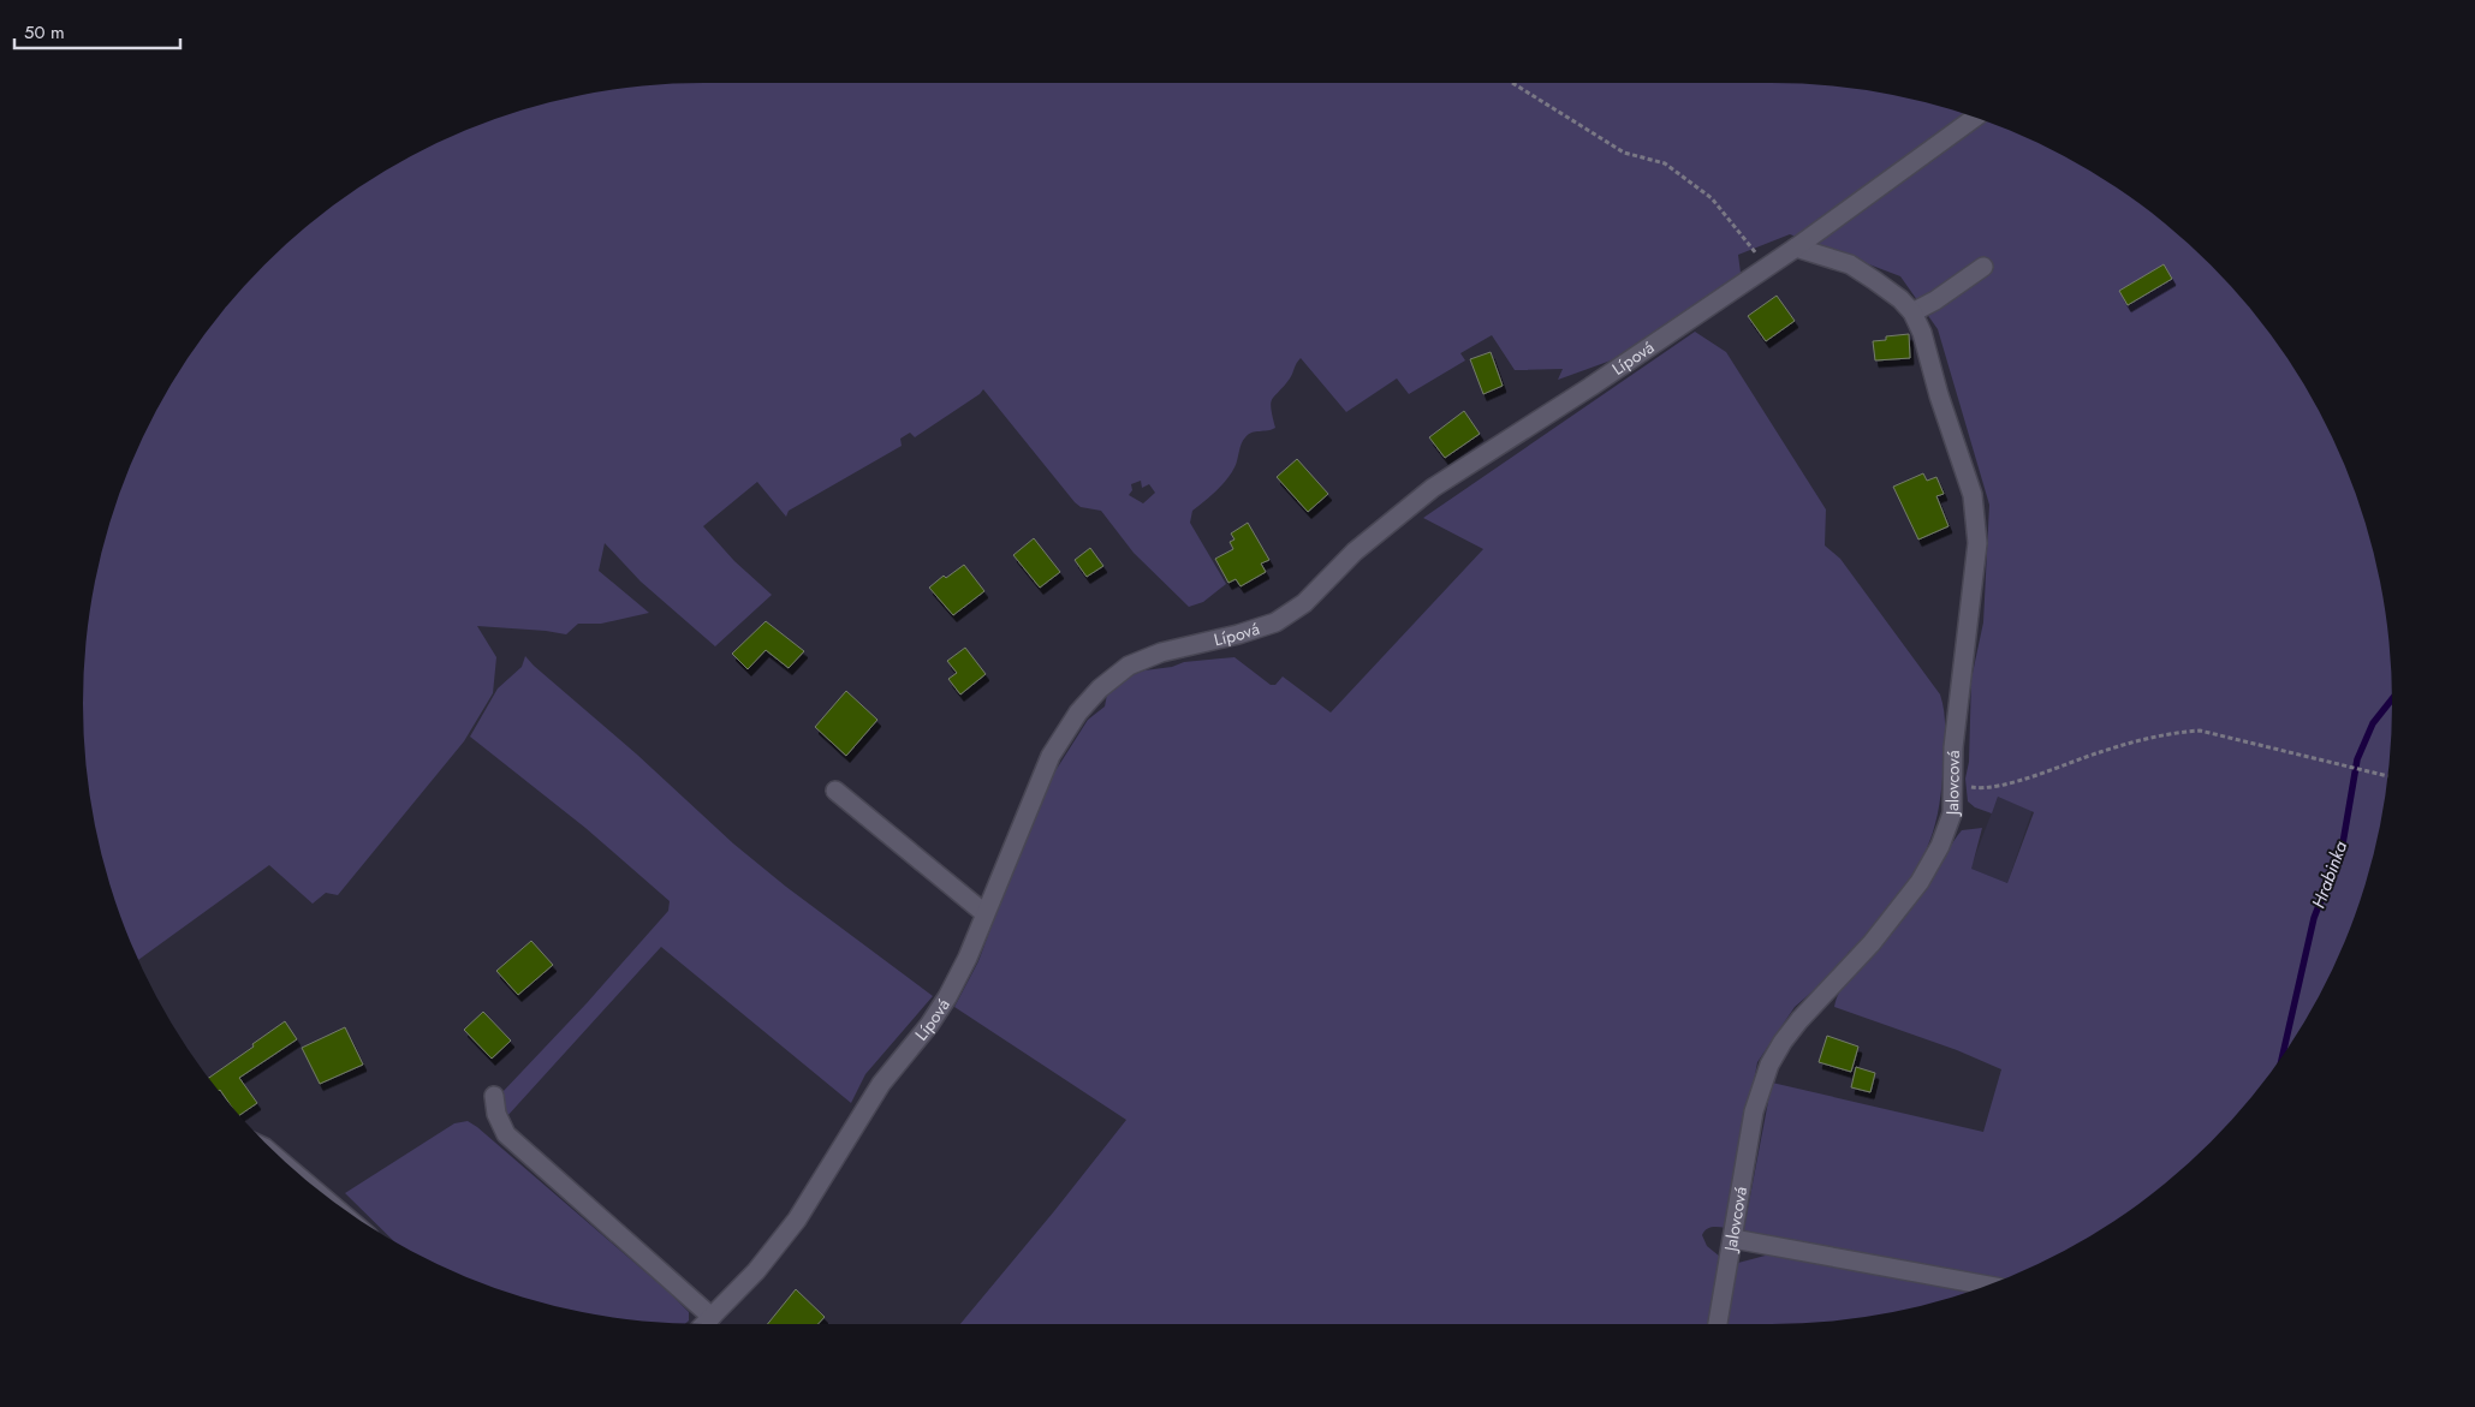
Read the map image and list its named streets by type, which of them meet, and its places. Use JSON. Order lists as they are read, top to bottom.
{
  "streets": {
    "street": ["Lípová", "Jalovcová"]
  },
  "crossings": [
    ["Lípová", "Jalovcová"]
  ],
  "water": ["Hrabinka"],
  "scale_bar": "50 m"
}
